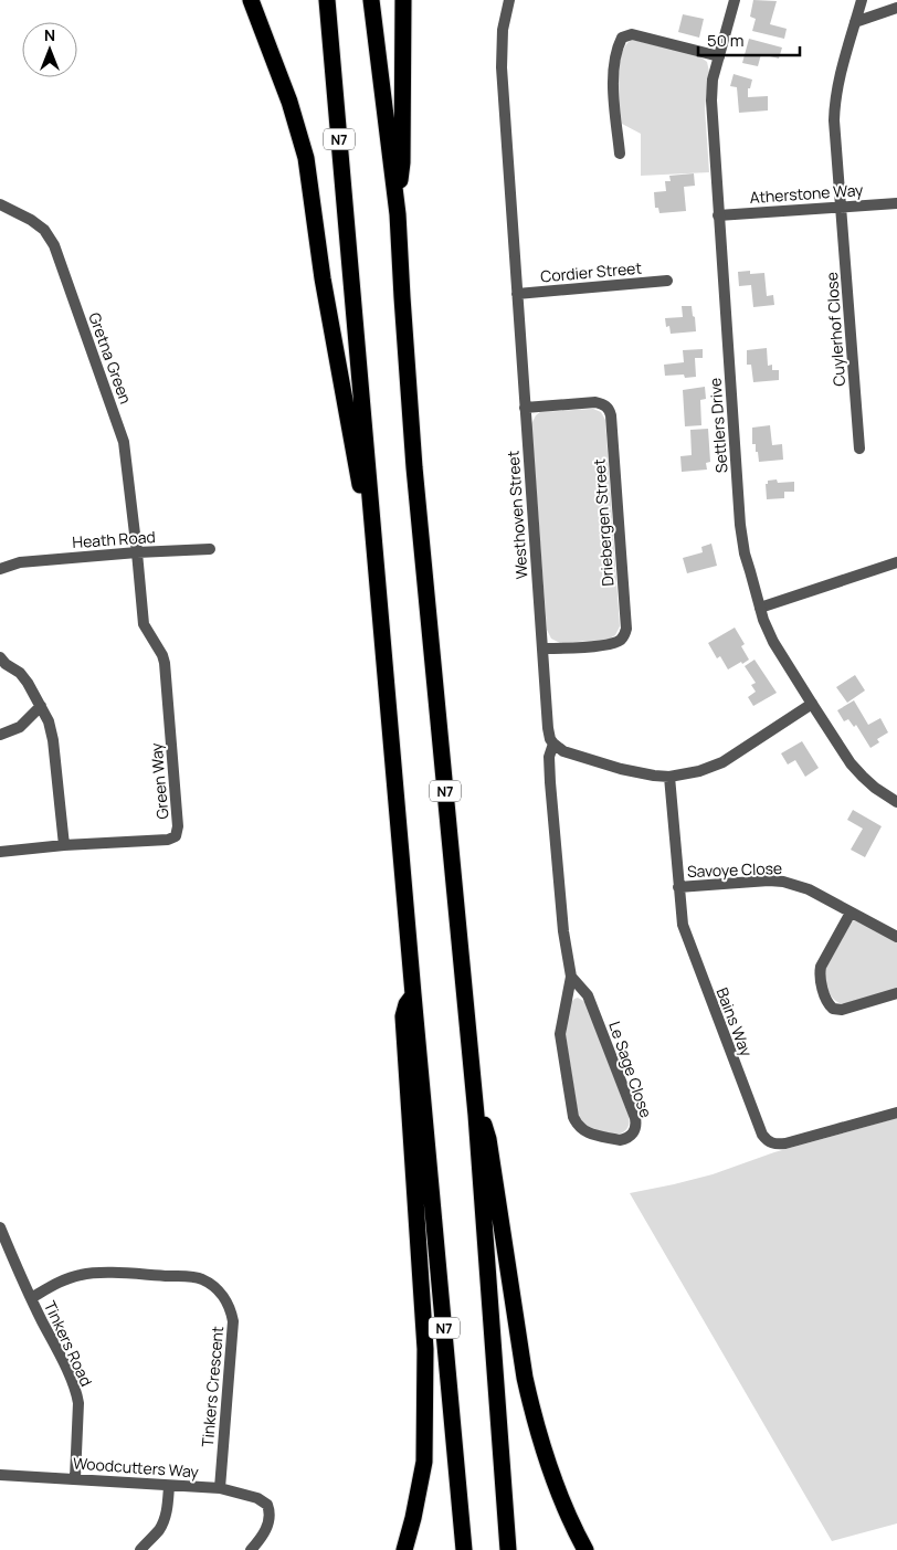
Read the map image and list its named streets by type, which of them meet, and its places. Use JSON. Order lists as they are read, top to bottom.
{
  "streets": {
    "highway": ["N7"],
    "street": [
      "Atherstone Way",
      "Cordier Street",
      "Cuylerhof Close",
      "Gretna Green",
      "Settlers Drive",
      "Westhoven Street",
      "Driebergen Street",
      "Heath Road",
      "Green Way",
      "Savoye Close",
      "Bains Way",
      "Le Sage Close",
      "Tinkers Road",
      "Tinkers Crescent",
      "Woodcutters Way"
    ]
  },
  "crossings": [
    ["Atherstone Way", "Cuylerhof Close"],
    ["Atherstone Way", "Settlers Drive"],
    ["Cordier Street", "Westhoven Street"],
    ["Gretna Green", "Heath Road"],
    ["Gretna Green", "Green Way"],
    ["Westhoven Street", "Driebergen Street"],
    ["Westhoven Street", "Le Sage Close"],
    ["Heath Road", "Green Way"],
    ["Savoye Close", "Bains Way"],
    ["Tinkers Road", "Tinkers Crescent"],
    ["Tinkers Road", "Woodcutters Way"],
    ["Tinkers Crescent", "Woodcutters Way"]
  ],
  "scale_bar": "50 m",
  "north": "top"
}
